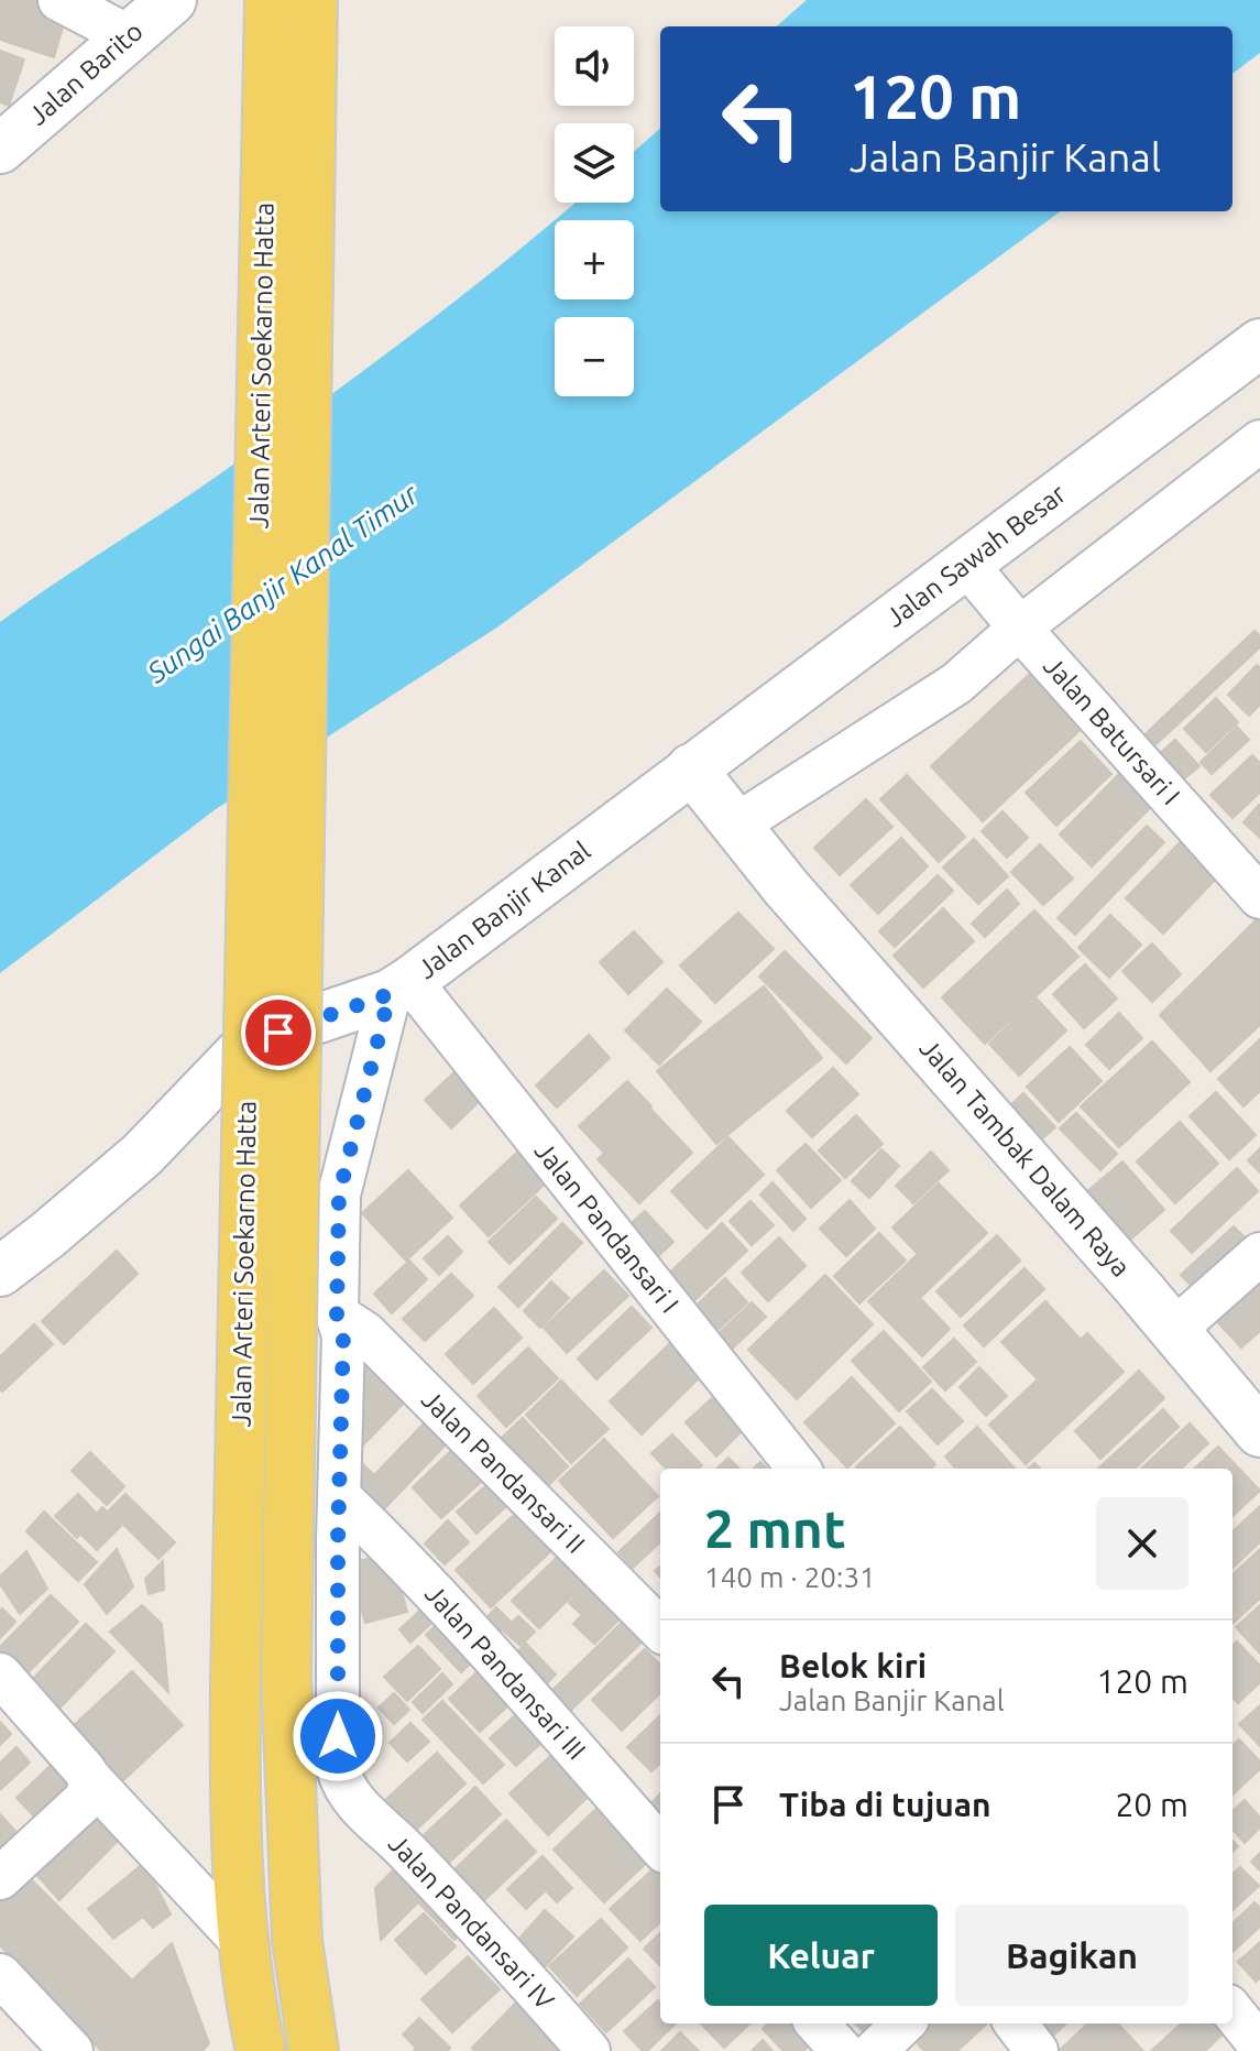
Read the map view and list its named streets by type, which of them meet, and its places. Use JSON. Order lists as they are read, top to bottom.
{
  "streets": {
    "main road": ["Jalan Arteri Soekarno Hatta"],
    "street": [
      "Jalan Barito",
      "Jalan Sawah Besar",
      "Jalan Batursari I",
      "Jalan Banjir Kanal",
      "Jalan Tambak Dalam Raya",
      "Jalan Pandansari I",
      "Jalan Pandansari II",
      "Jalan Pandansari III",
      "Jalan Pandansari IV"
    ]
  },
  "crossings": [
    ["Jalan Sawah Besar", "Jalan Batursari I"],
    ["Jalan Sawah Besar", "Jalan Banjir Kanal"],
    ["Jalan Sawah Besar", "Jalan Tambak Dalam Raya"],
    ["Jalan Banjir Kanal", "Jalan Tambak Dalam Raya"],
    ["Jalan Banjir Kanal", "Jalan Pandansari I"],
    ["Jalan Pandansari III", "Jalan Pandansari IV"]
  ],
  "water": ["Sungai Banjir Kanal Timur"],
  "page": {
    "map_buttons": ["+", "−"],
    "turn": ["120 m", "Jalan Banjir Kanal"],
    "heading": ["2 mnt", "140 m · 20:31"],
    "list": [
      {
        "name": "Belok kiri",
        "note": "Jalan Banjir Kanal",
        "value": "120 m"
      },
      {
        "name": "Tiba di tujuan",
        "value": "20 m"
      }
    ],
    "buttons": ["Keluar", "Bagikan"]
  }
}
